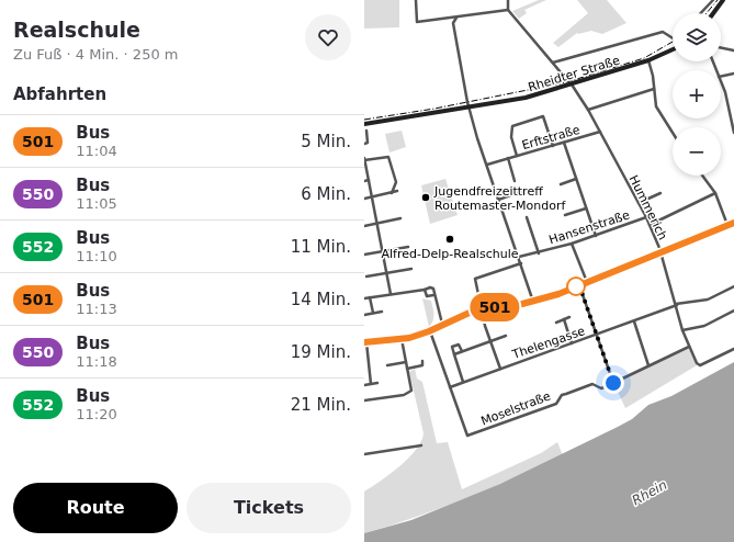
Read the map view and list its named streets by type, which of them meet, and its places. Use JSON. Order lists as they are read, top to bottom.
{
  "streets": {
    "main road": ["Rheidter Straße"],
    "street": [
      "Erftstraße",
      "Hummerich",
      "Hansenstraße",
      "Thelengasse",
      "Moselstraße"
    ]
  },
  "crossings": [
    ["Rheidter Straße", "Hummerich"],
    ["Erftstraße", "Hummerich"],
    ["Hummerich", "Hansenstraße"],
    ["Hummerich", "Thelengasse"],
    ["Hummerich", "Moselstraße"],
    ["Thelengasse", "Moselstraße"]
  ],
  "water": ["Rhein"],
  "places": ["Jugendfreizeittreff Routemaster-Mondorf", "Alfred-Delp-Realschule"],
  "lines": ["bus line 501"],
  "page": {
    "heading": [
      ["Realschule", "Zu Fuß · 4 Min. · 250 m"],
      "Abfahrten"
    ],
    "on_map": "501",
    "map_buttons": ["+", "−"],
    "list": [
      {
        "mark": "501",
        "name": "Bus",
        "note": "11:04",
        "value": "5 Min."
      },
      {
        "mark": "550",
        "name": "Bus",
        "note": "11:05",
        "value": "6 Min."
      },
      {
        "mark": "552",
        "name": "Bus",
        "note": "11:10",
        "value": "11 Min."
      },
      {
        "mark": "501",
        "name": "Bus",
        "note": "11:13",
        "value": "14 Min."
      },
      {
        "mark": "550",
        "name": "Bus",
        "note": "11:18",
        "value": "19 Min."
      },
      {
        "mark": "552",
        "name": "Bus",
        "note": "11:20",
        "value": "21 Min."
      }
    ],
    "buttons": ["Route", "Tickets"]
  }
}
